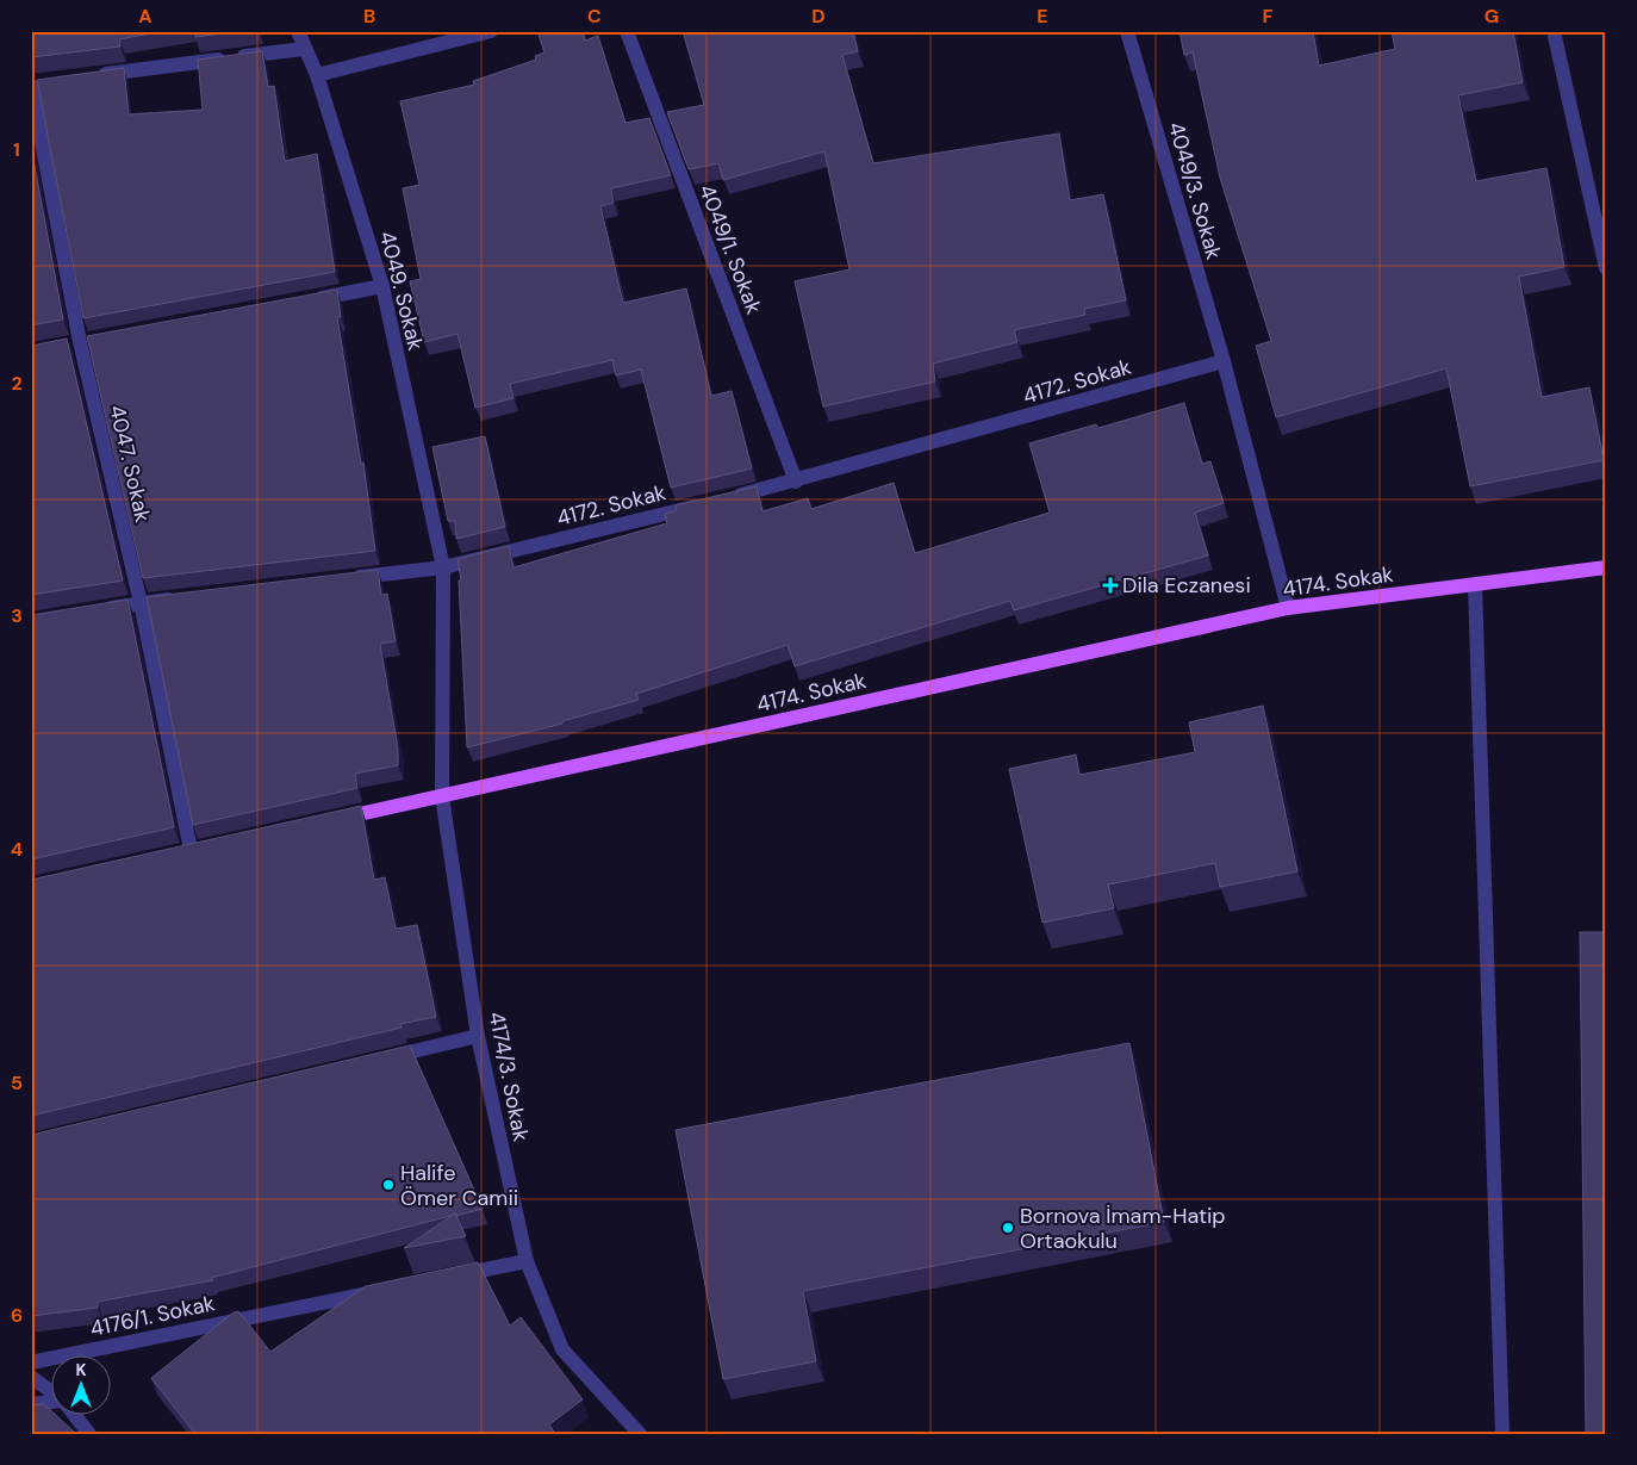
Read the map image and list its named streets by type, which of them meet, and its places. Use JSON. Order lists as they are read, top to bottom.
{
  "streets": {
    "main road": ["4174. Sokak"],
    "street": [
      "4049/3. Sokak",
      "4049/1. Sokak",
      "4049. Sokak",
      "4172. Sokak",
      "4047. Sokak",
      "4174/3. Sokak",
      "4176/1. Sokak"
    ]
  },
  "crossings": [
    ["4049/3. Sokak", "4172. Sokak"],
    ["4049/3. Sokak", "4174. Sokak"],
    ["4049/1. Sokak", "4172. Sokak"],
    ["4049. Sokak", "4172. Sokak"],
    ["4049. Sokak", "4174. Sokak"],
    ["4049. Sokak", "4174/3. Sokak"],
    ["4174. Sokak", "4174/3. Sokak"]
  ],
  "places": {
    "health": ["Dila Eczanesi"],
    "other": ["Halife Ömer Camii", "Bornova İmam-Hatip Ortaokulu"]
  },
  "north": "top",
  "grid": {
    "columns": [
      "A",
      "B",
      "C",
      "D",
      "E",
      "F",
      "G"
    ],
    "rows": [
      "1",
      "2",
      "3",
      "4",
      "5",
      "6"
    ]
  }
}
